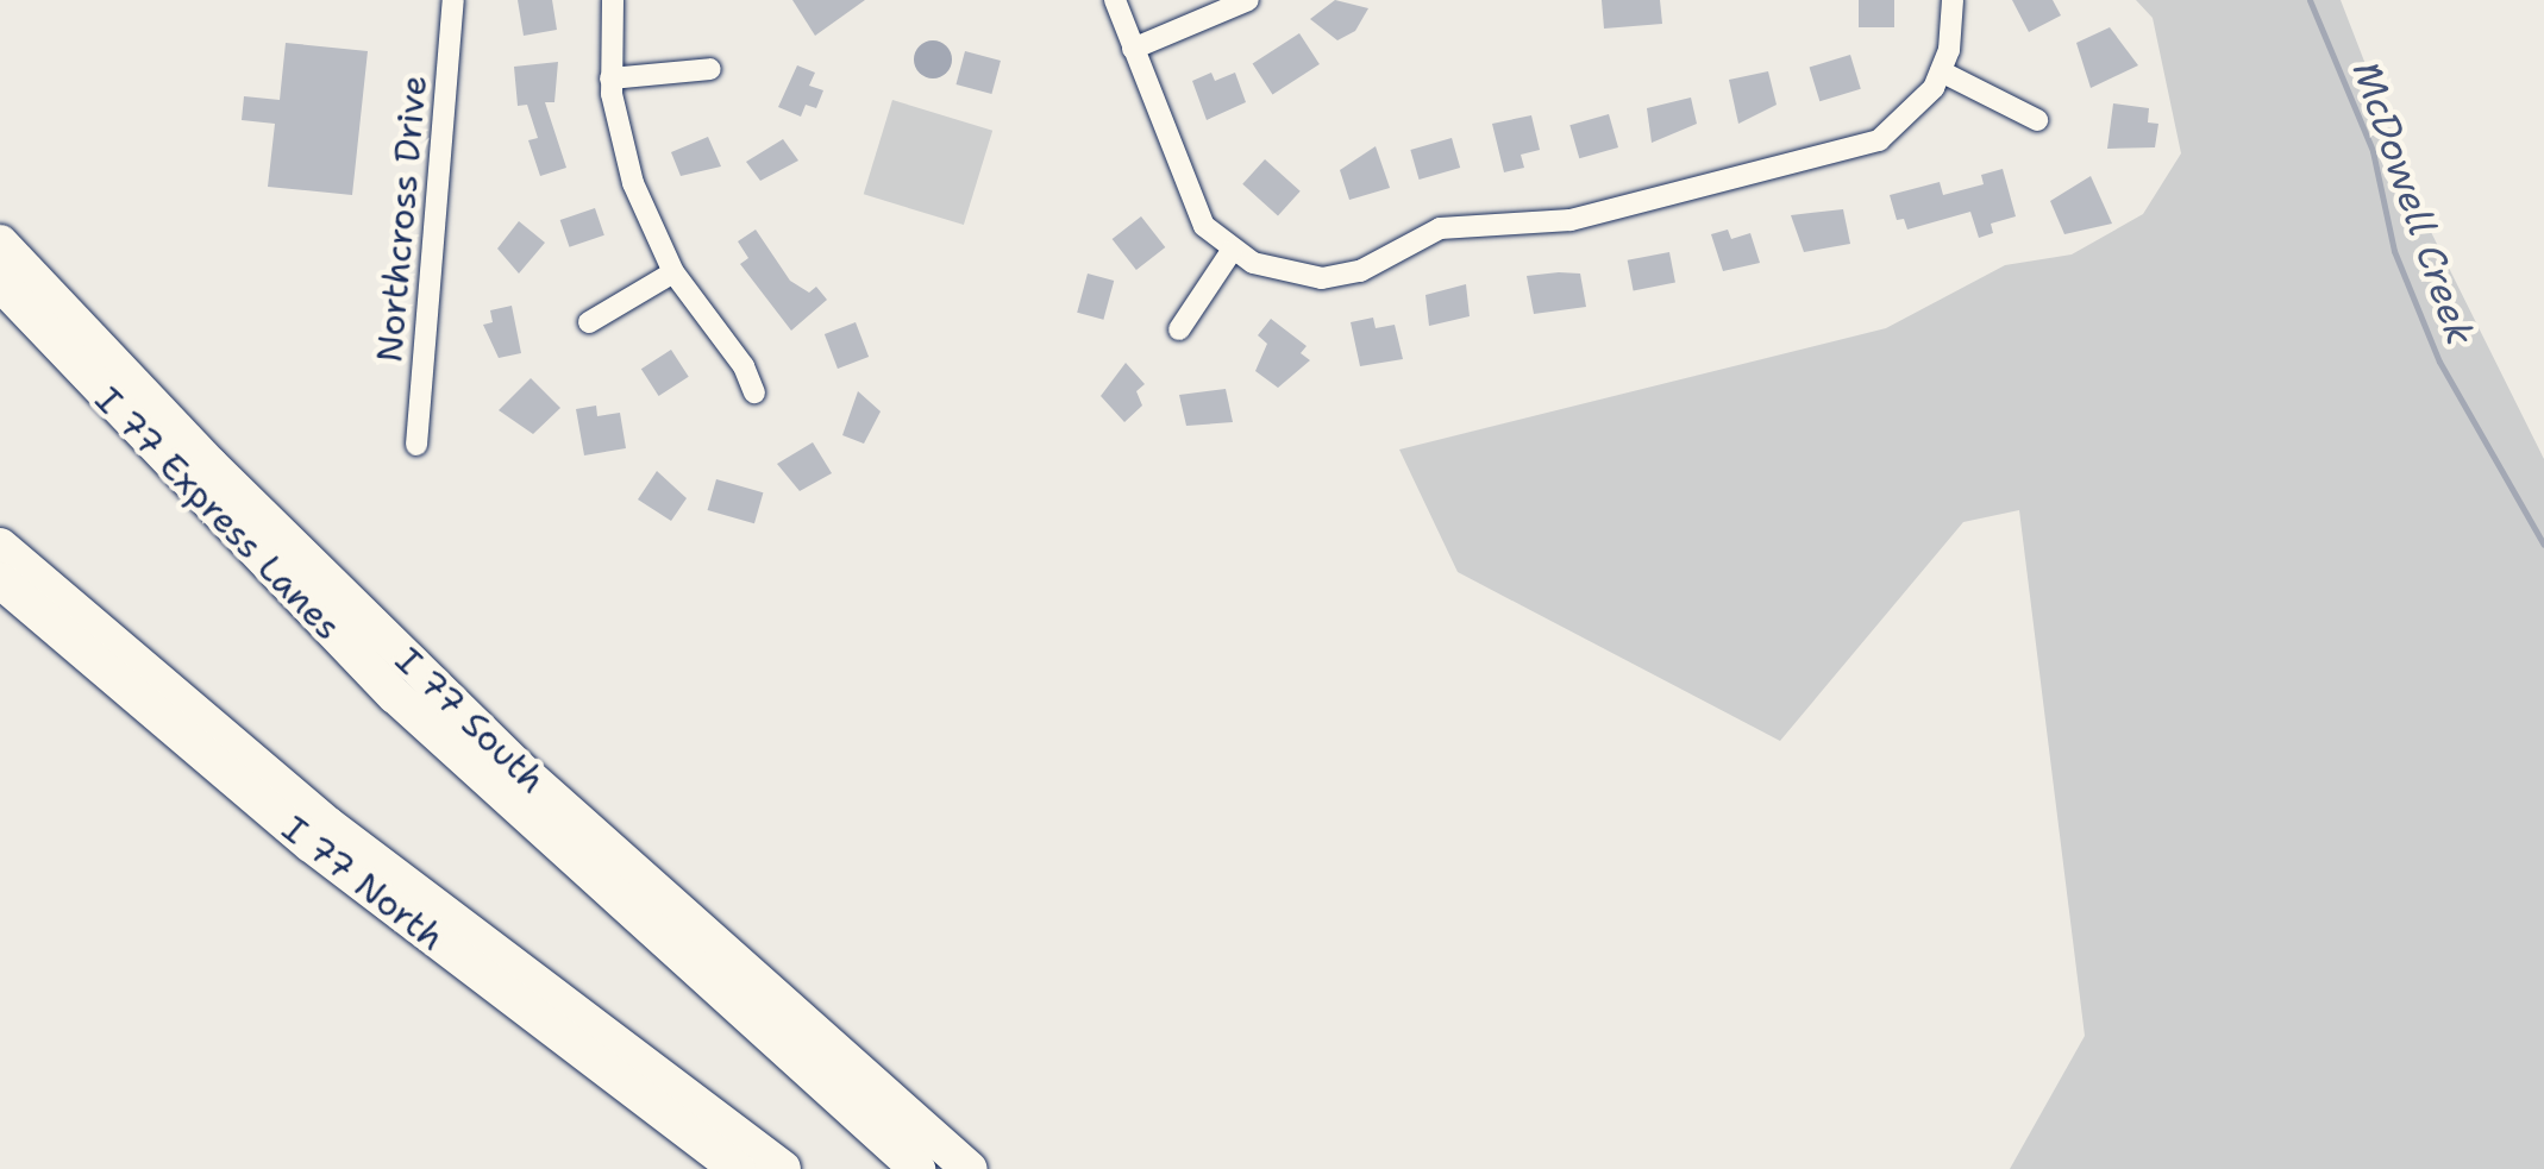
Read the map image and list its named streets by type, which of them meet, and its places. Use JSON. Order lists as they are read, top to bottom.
{
  "streets": {
    "highway": ["I 77 Express Lanes", "I 77 South", "I 77 North"],
    "street": ["Northcross Drive"]
  },
  "water": ["McDowell Creek"]
}
